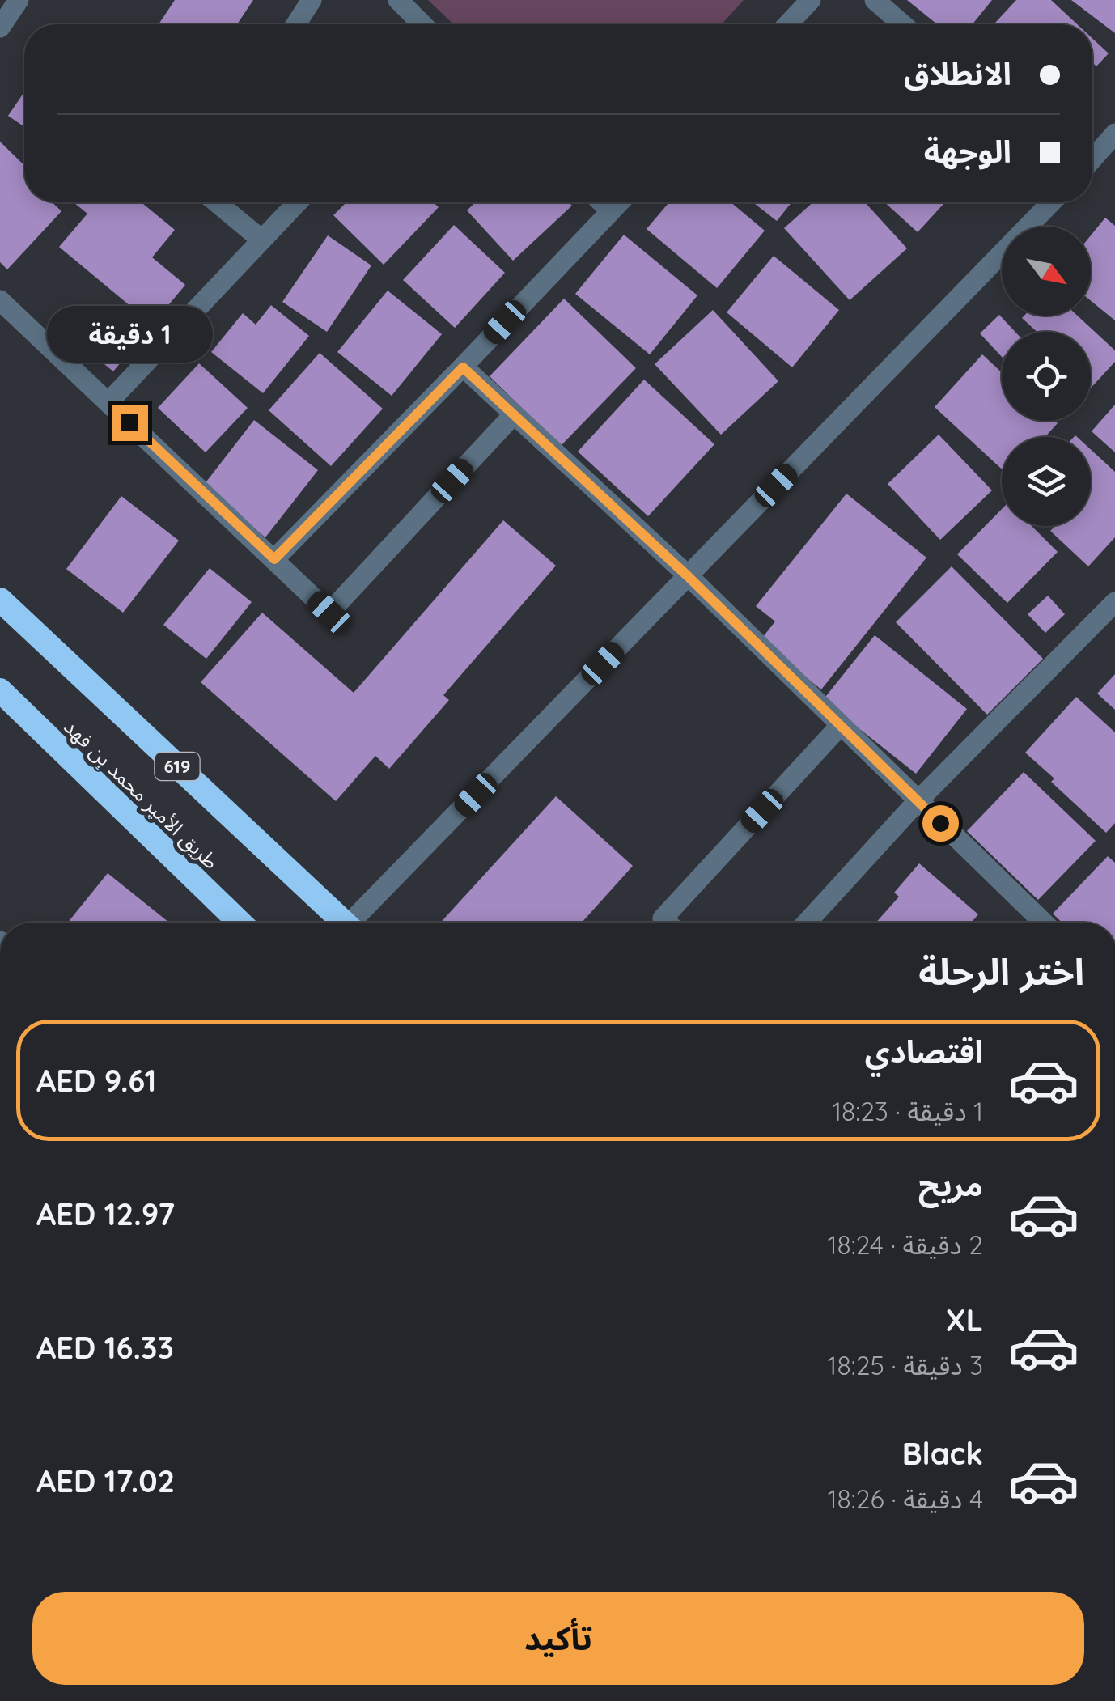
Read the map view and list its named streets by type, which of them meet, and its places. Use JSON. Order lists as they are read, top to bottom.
{
  "streets": {
    "highway": ["619", "طريق الأمير محمد بن فهد"]
  },
  "north": "bottom right",
  "page": {
    "banner": ["الانطلاق", "الوجهة"],
    "bubble": "1 دقيقة",
    "heading": "اختر الرحلة",
    "list": [
      {
        "name": "اقتصادي",
        "note": "1 دقيقة · 18:23",
        "value": "AED 9.61"
      },
      {
        "name": "مريح",
        "note": "2 دقيقة · 18:24",
        "value": "AED 12.97"
      },
      {
        "name": "XL",
        "note": "3 دقيقة · 18:25",
        "value": "AED 16.33"
      },
      {
        "name": "Black",
        "note": "4 دقيقة · 18:26",
        "value": "AED 17.02"
      }
    ],
    "buttons": "تأكيد"
  }
}
